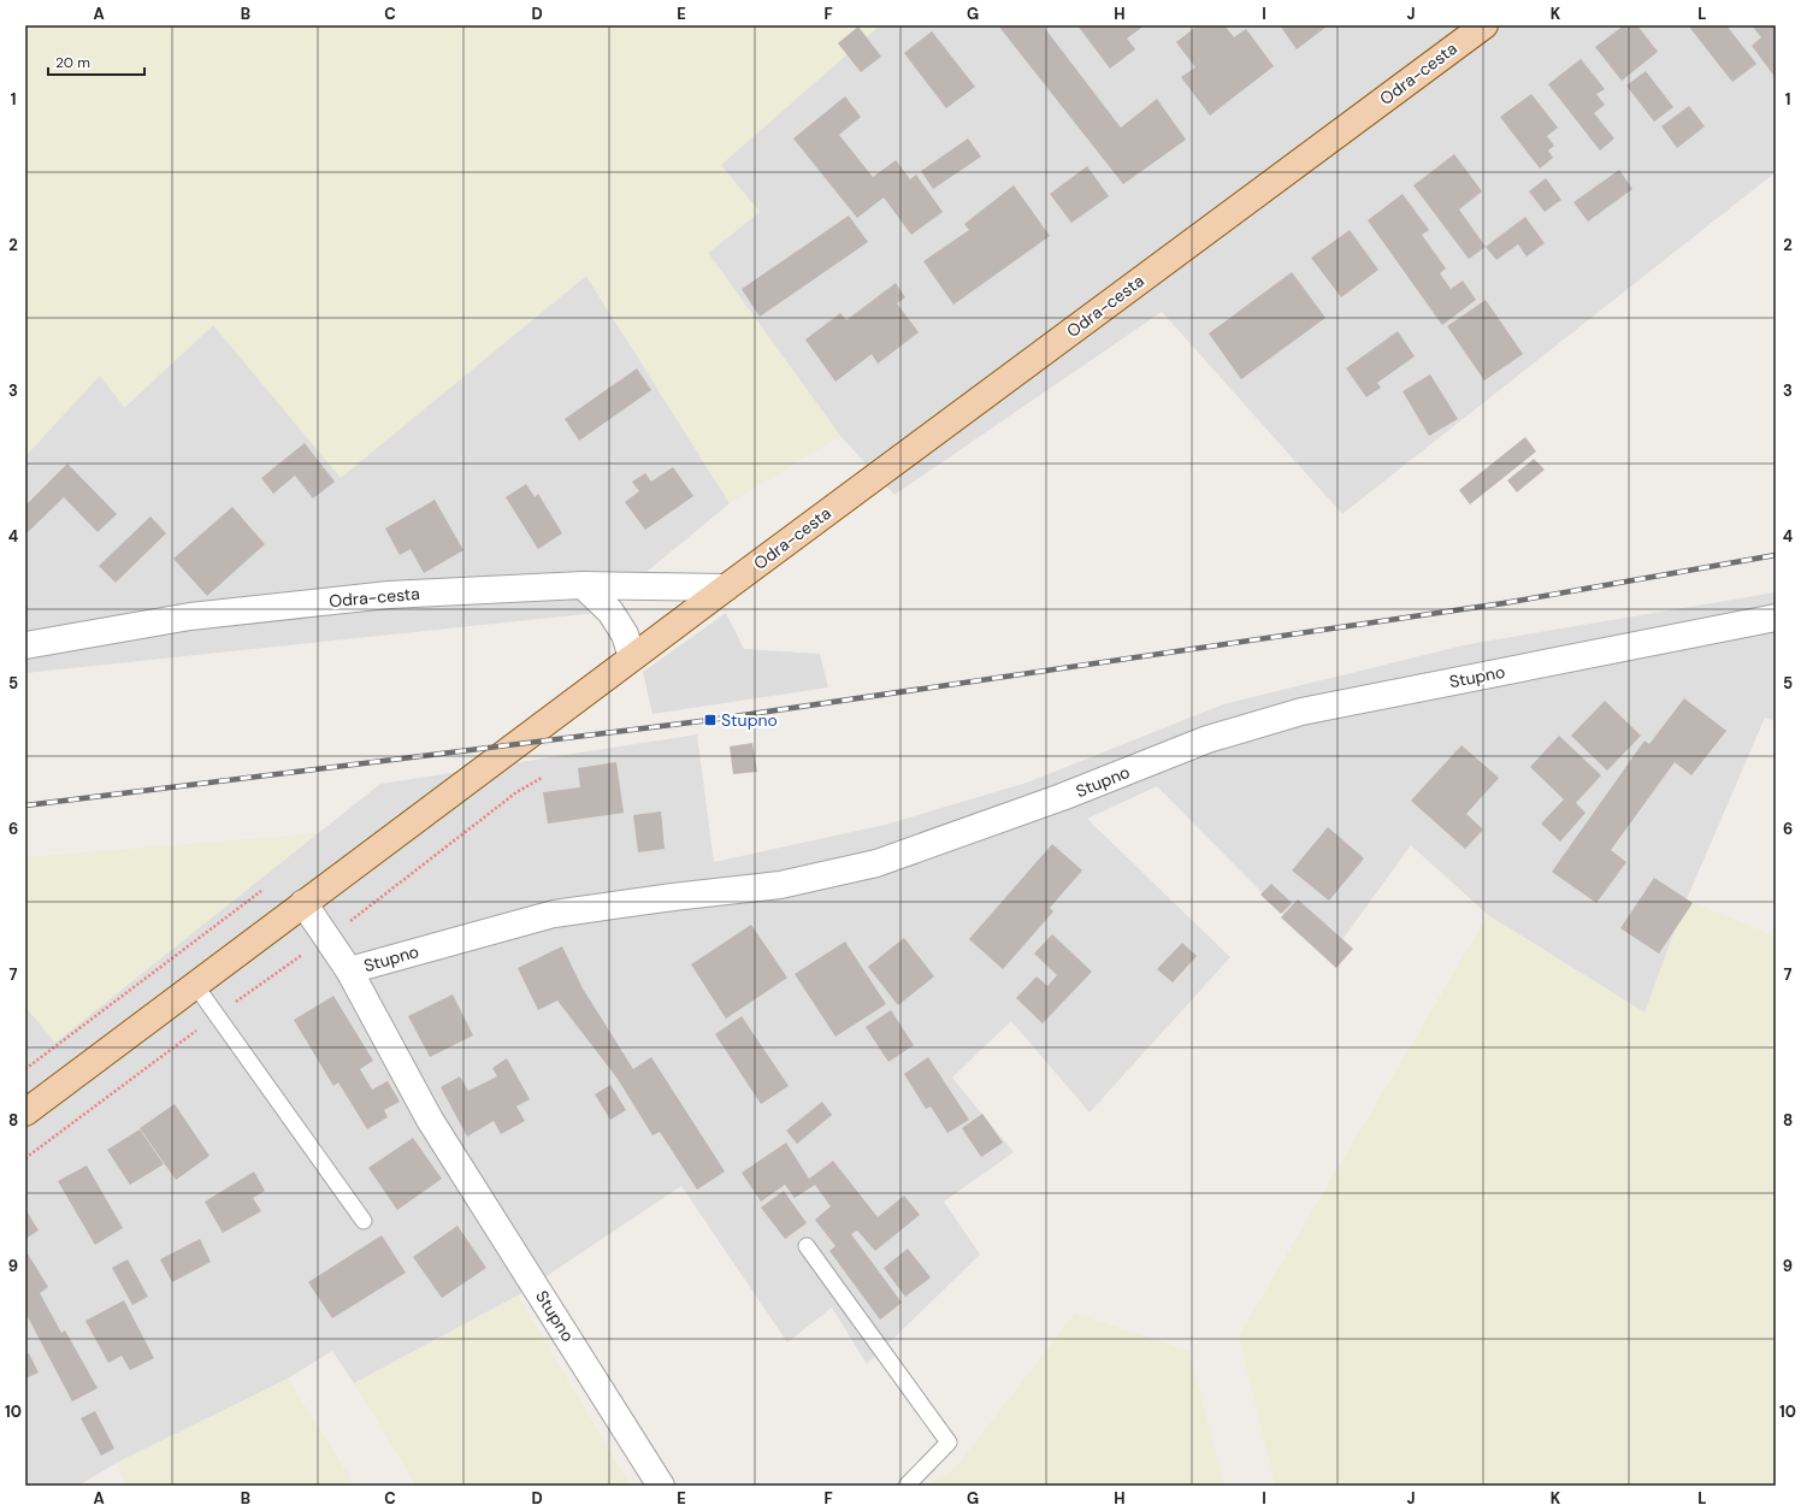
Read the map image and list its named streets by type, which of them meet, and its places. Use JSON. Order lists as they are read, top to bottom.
{
  "streets": {
    "main road": ["Odra-cesta"],
    "street": ["Stupno"]
  },
  "crossings": [
    ["Odra-cesta", "Stupno"]
  ],
  "places": {
    "transit": ["Stupno"]
  },
  "scale_bar": "20 m",
  "grid": {
    "columns": [
      "A",
      "B",
      "C",
      "D",
      "E",
      "F",
      "G",
      "H",
      "I",
      "J",
      "K",
      "L"
    ],
    "rows": [
      "1",
      "2",
      "3",
      "4",
      "5",
      "6",
      "7",
      "8",
      "9",
      "10"
    ]
  }
}
